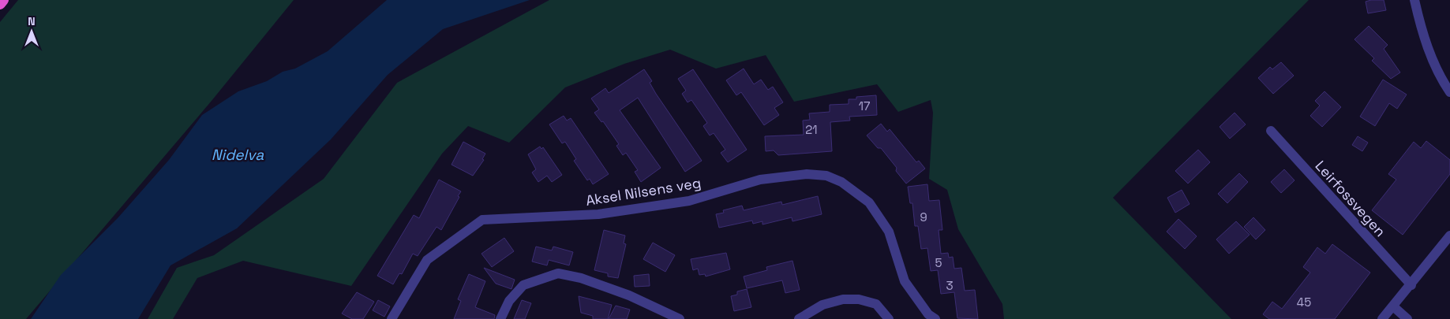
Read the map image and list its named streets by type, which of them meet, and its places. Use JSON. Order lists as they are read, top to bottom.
{
  "streets": {
    "street": ["Aksel Nilsens veg", "Leirfossvegen"]
  },
  "water": ["Nidelva"],
  "house_numbers": [
    "17",
    "21",
    "9",
    "5",
    "3",
    "45"
  ],
  "north": "top"
}
